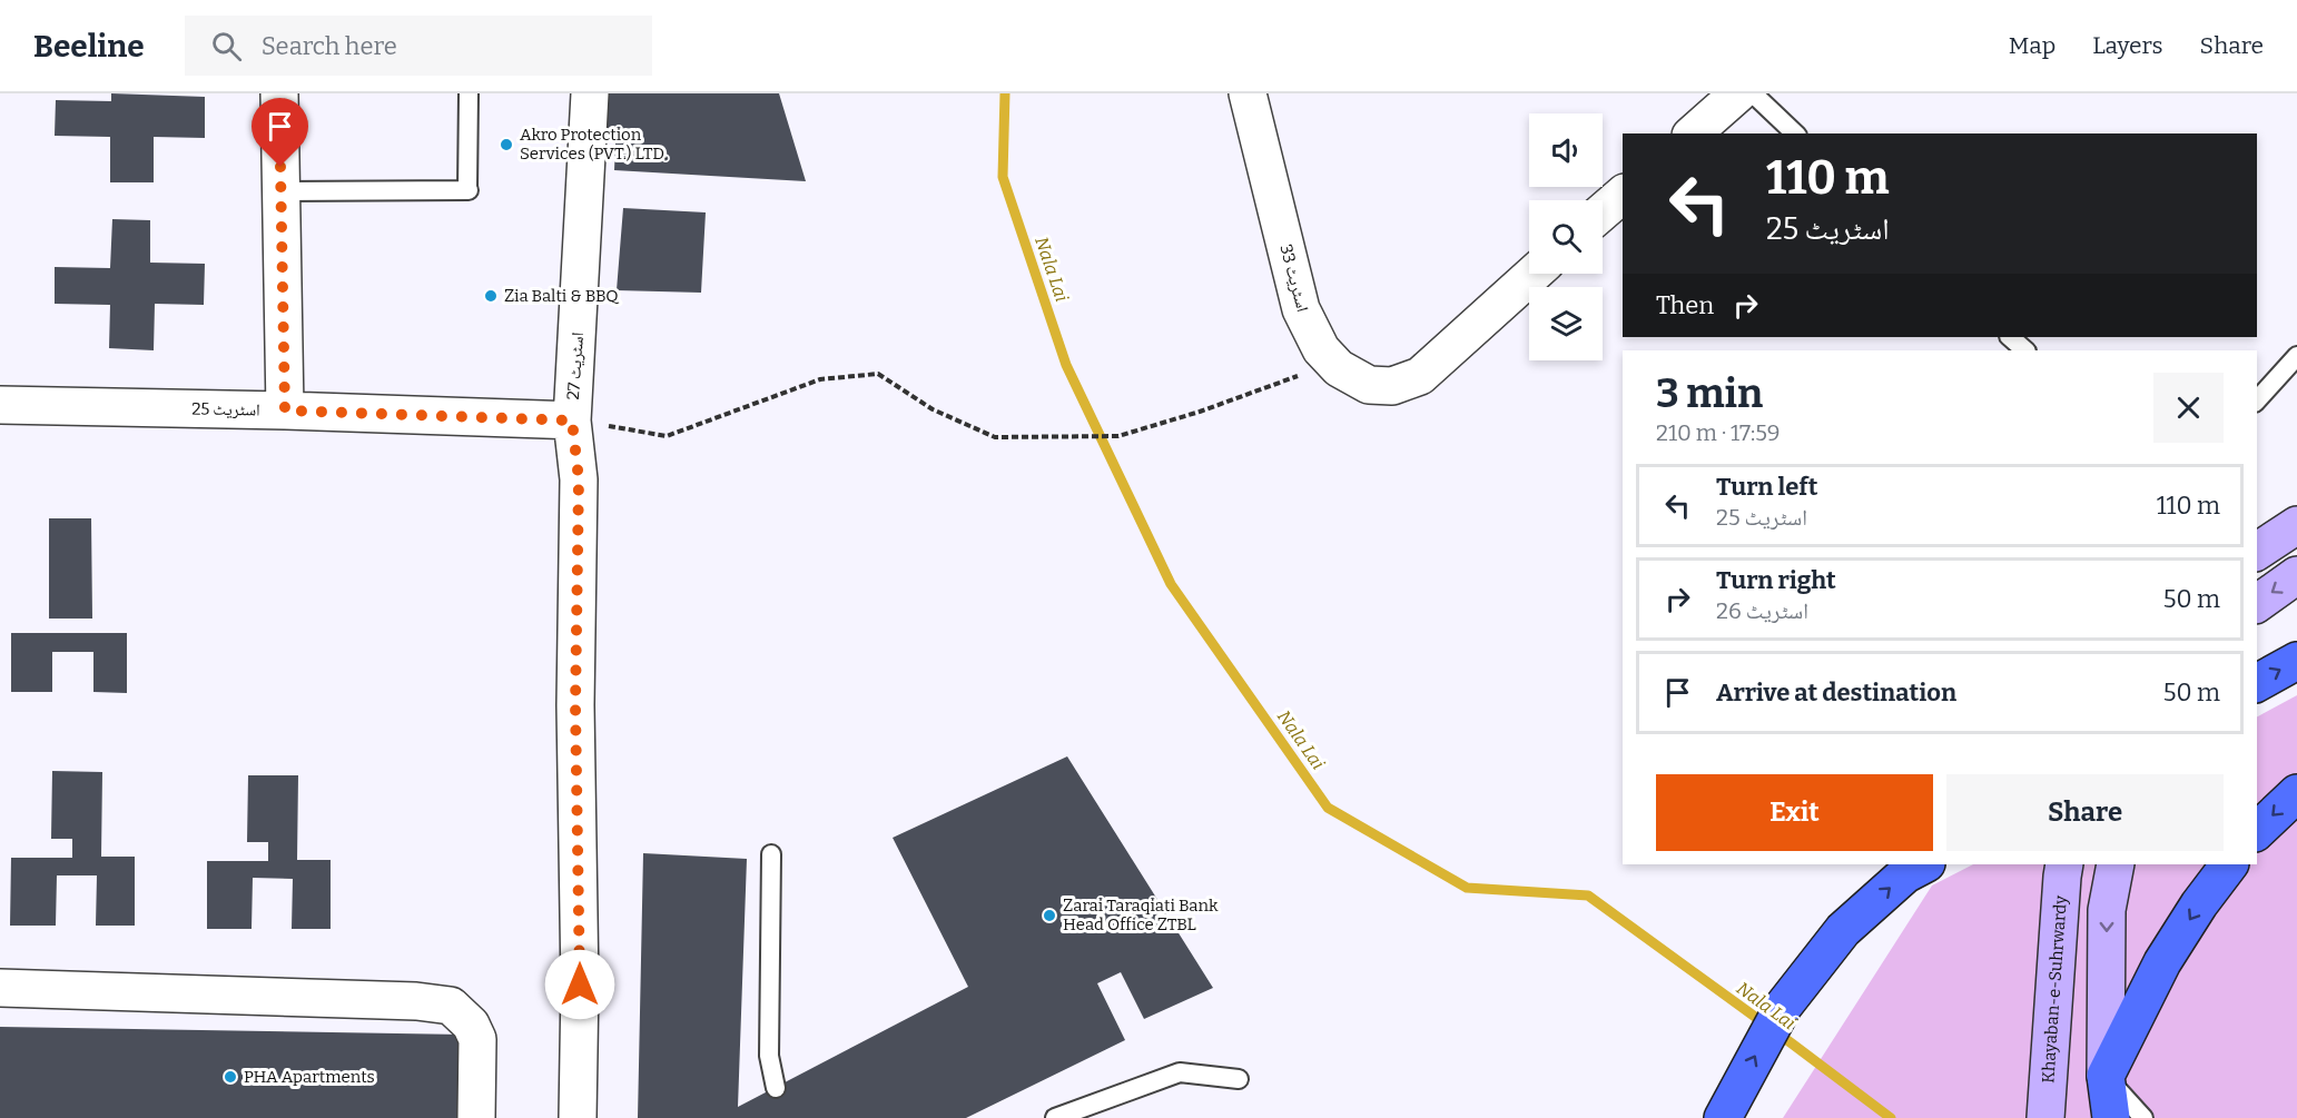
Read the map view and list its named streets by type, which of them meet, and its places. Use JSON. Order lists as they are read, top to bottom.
{
  "streets": {
    "main road": ["Khayaban-e-Suhrwardy"],
    "street": ["اسٹریٹ 33", "اسٹریٹ 27", "اسٹریٹ 25"]
  },
  "crossings": [
    ["اسٹریٹ 27", "اسٹریٹ 25"]
  ],
  "water": ["Nala Lai"],
  "places": [
    "Akro Protection Services (PVT.) LTD.",
    "Zia Balti & BBQ",
    "Zarai Taraqiati Bank Head Office ZTBL",
    "PHA Apartments"
  ],
  "page": {
    "header": "Beeline",
    "search": "Search here",
    "nav": ["Map", "Layers", "Share"],
    "turn": ["110 m", "اسٹریٹ 25"],
    "then": "Then",
    "heading": ["3 min", "210 m · 17:59"],
    "list": [
      {
        "name": "Turn left",
        "note": "اسٹریٹ 25",
        "value": "110 m"
      },
      {
        "name": "Turn right",
        "note": "اسٹریٹ 26",
        "value": "50 m"
      },
      {
        "name": "Arrive at destination",
        "value": "50 m"
      }
    ],
    "buttons": ["Exit", "Share"]
  }
}
